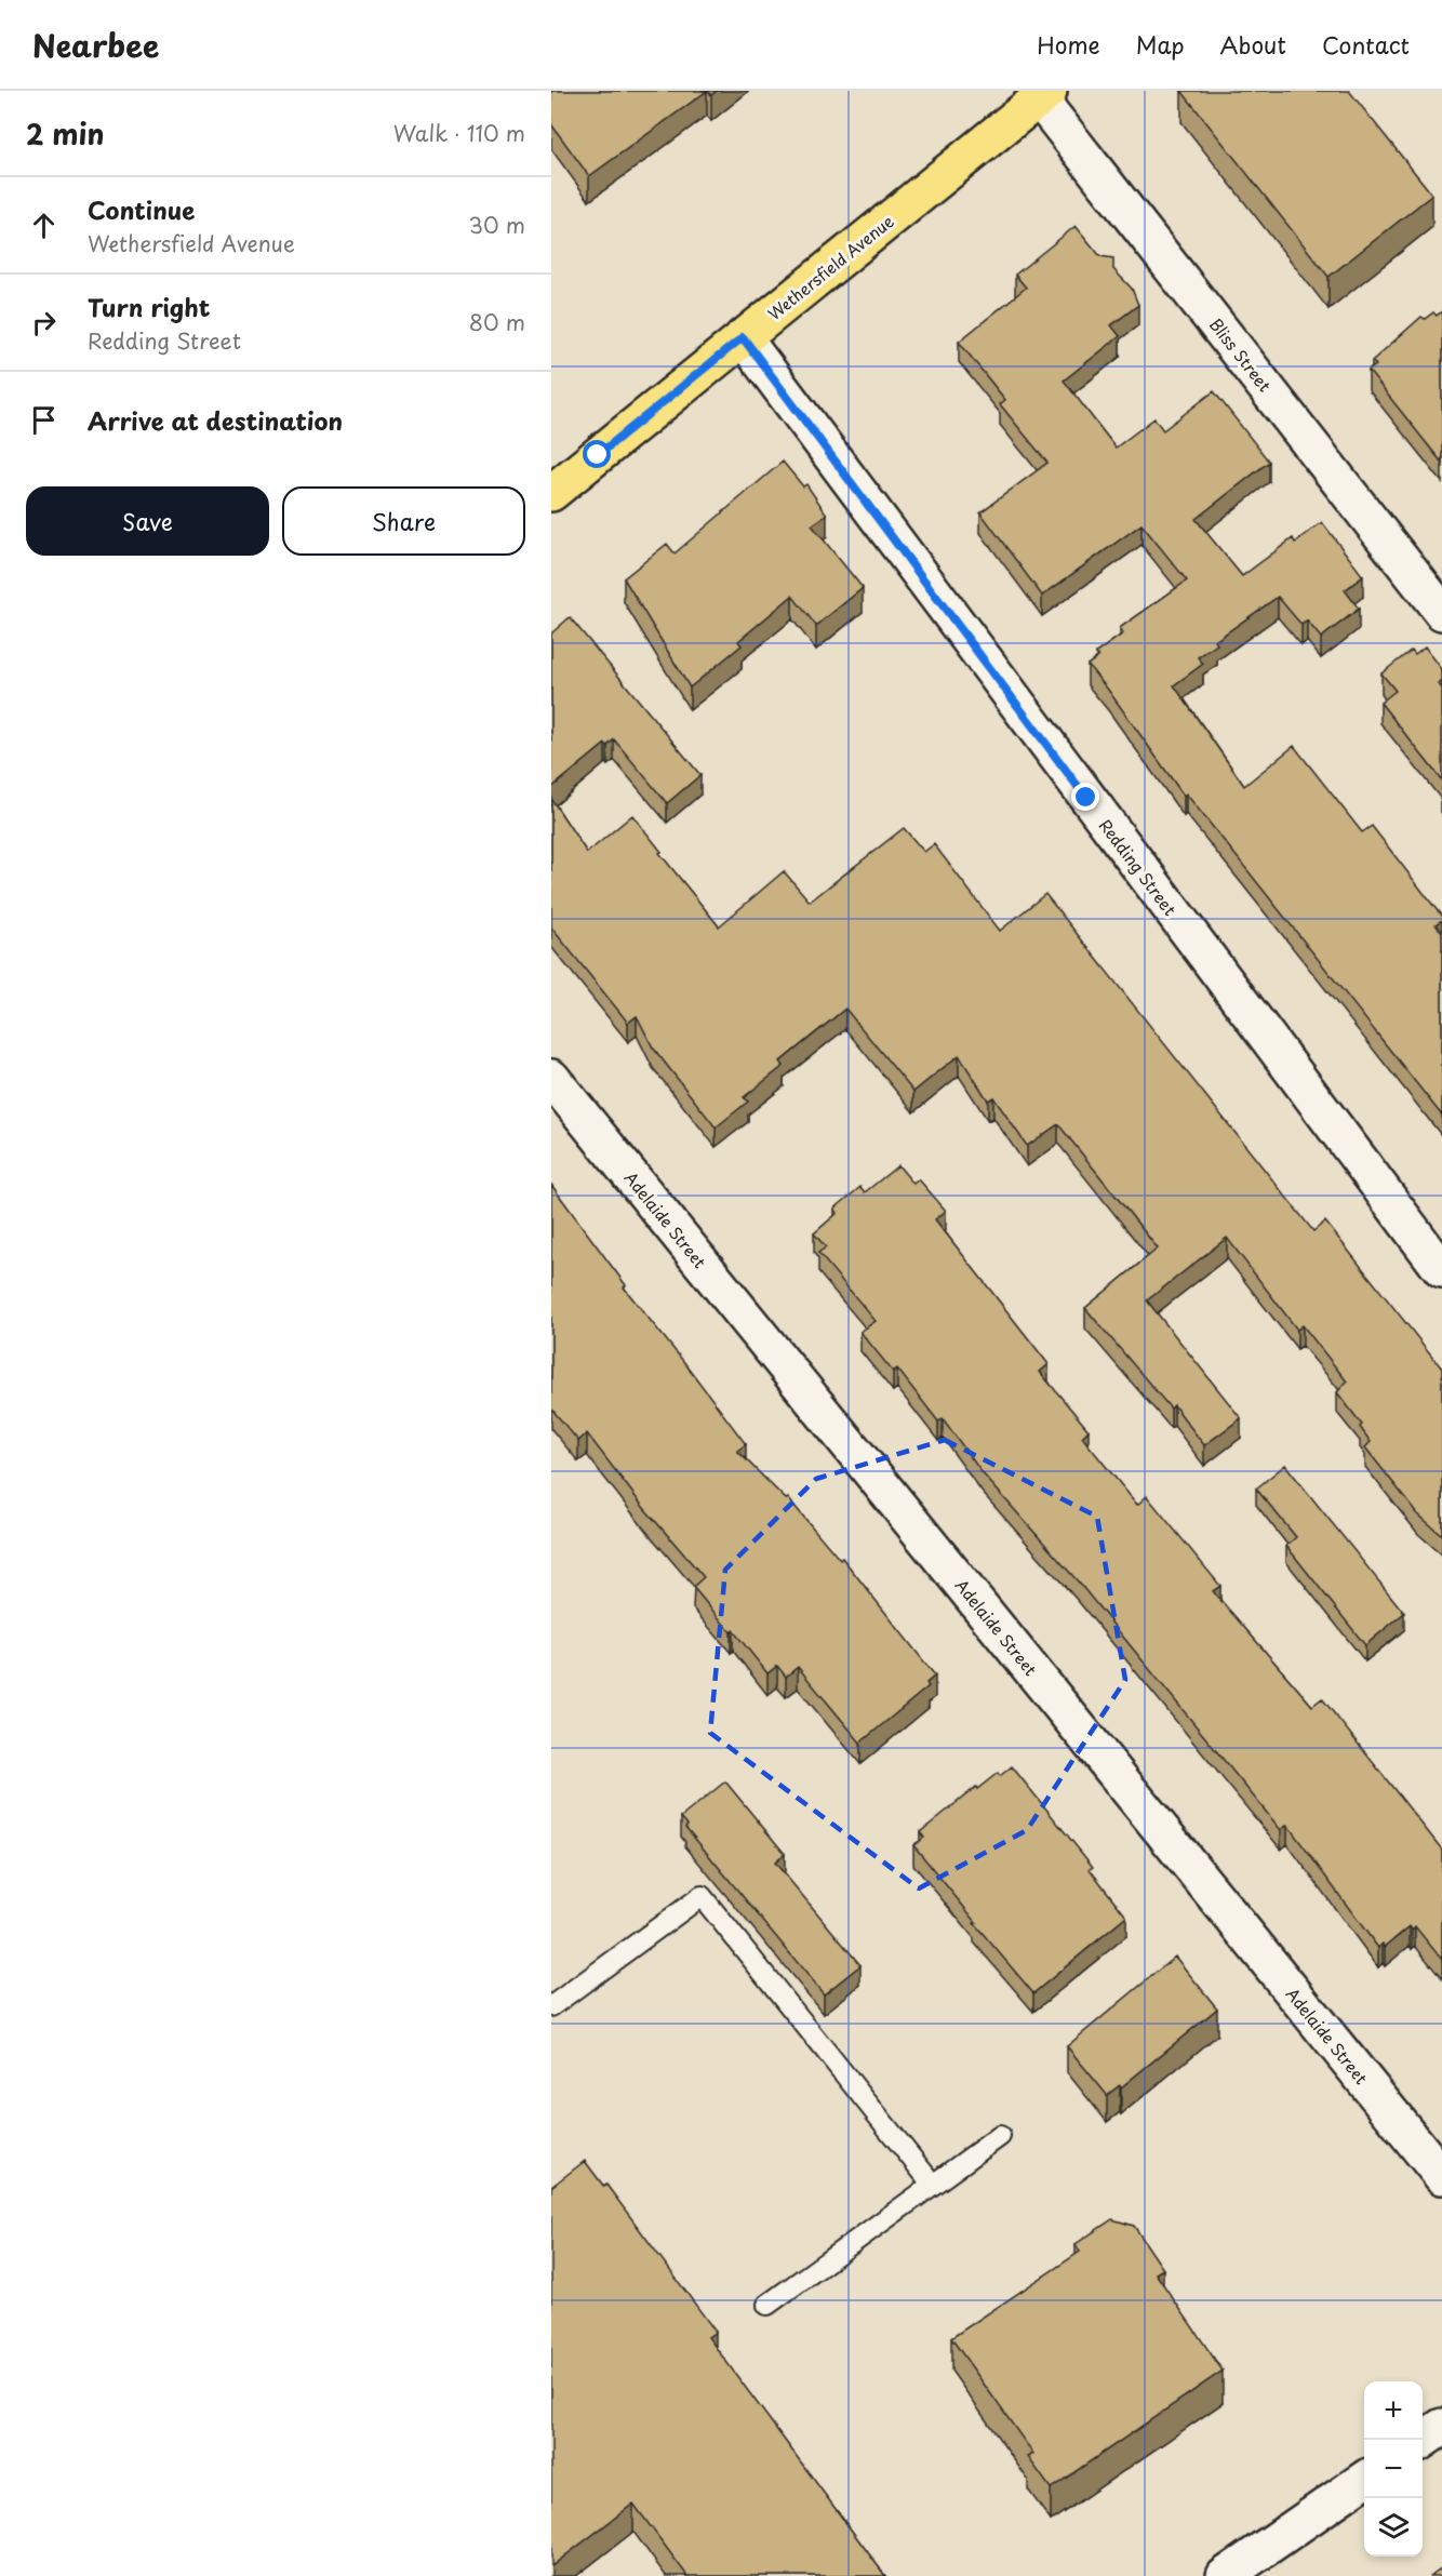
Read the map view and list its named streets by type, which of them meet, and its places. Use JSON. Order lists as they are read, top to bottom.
{
  "streets": {
    "main road": ["Wethersfield Avenue"],
    "street": ["Bliss Street", "Redding Street", "Adelaide Street"]
  },
  "crossings": [
    ["Wethersfield Avenue", "Bliss Street"],
    ["Wethersfield Avenue", "Redding Street"]
  ],
  "page": {
    "header": "Nearbee",
    "nav": [
      "Home",
      "Map",
      "About",
      "Contact"
    ],
    "heading": ["2 min", "Walk · 110 m"],
    "list": [
      ["Continue", "Wethersfield Avenue", "30 m"],
      ["Turn right", "Redding Street", "80 m"],
      "Arrive at destination"
    ],
    "buttons": ["Save", "Share"],
    "map_buttons": ["+", "−"]
  }
}
